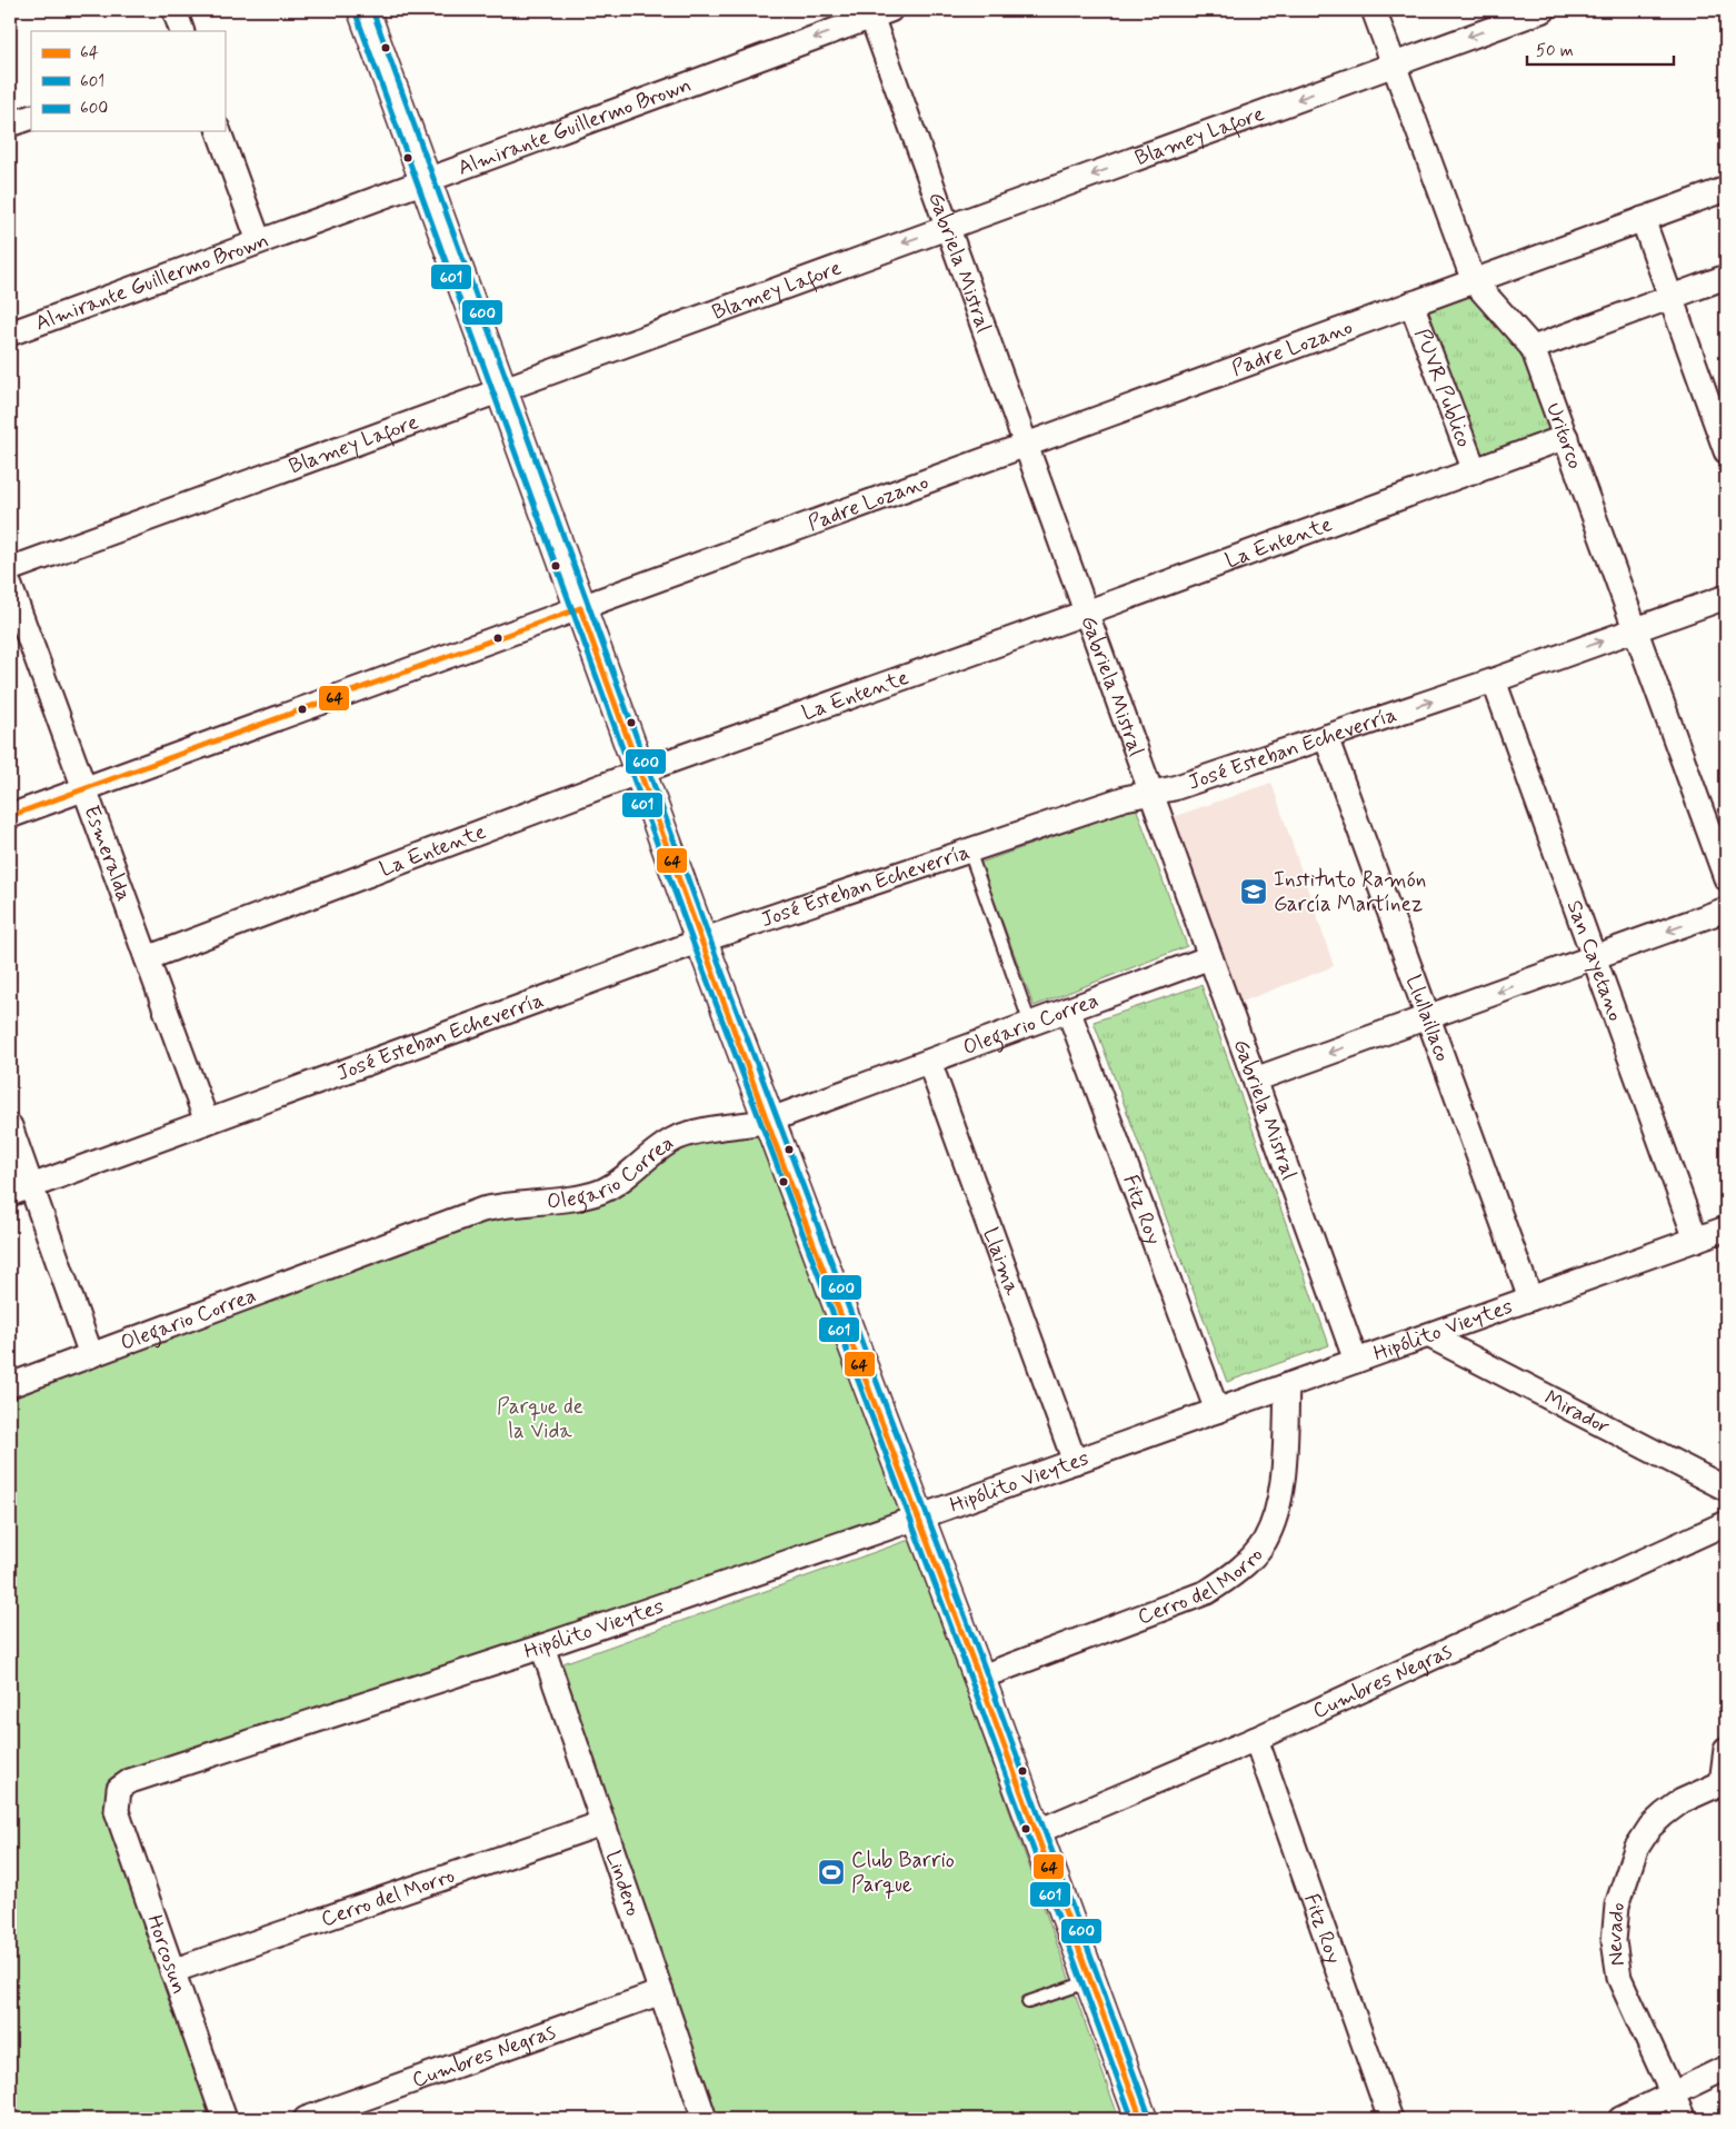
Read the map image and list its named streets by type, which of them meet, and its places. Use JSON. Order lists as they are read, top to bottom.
{
  "streets": {
    "street": [
      "Almirante Guillermo Brown",
      "Blamey Lafore",
      "Gabriela Mistral",
      "Padre Lozano",
      "PUVR Publico",
      "Uritorco",
      "La Entente",
      "José Esteban Echeverría",
      "Esmeralda",
      "San Cayetano",
      "Llullaillaco",
      "Olegario Correa",
      "Fitz Roy",
      "Llaima",
      "Hipólito Vieytes",
      "Mirador",
      "Cerro del Morro",
      "Cumbres Negras",
      "Lindero",
      "Nevado",
      "Horcosun"
    ]
  },
  "crossings": [
    ["Almirante Guillermo Brown", "Gabriela Mistral"],
    ["Blamey Lafore", "Gabriela Mistral"],
    ["Blamey Lafore", "Uritorco"],
    ["Gabriela Mistral", "Padre Lozano"],
    ["Gabriela Mistral", "La Entente"],
    ["Gabriela Mistral", "José Esteban Echeverría"],
    ["Gabriela Mistral", "Olegario Correa"],
    ["Gabriela Mistral", "Hipólito Vieytes"],
    ["Padre Lozano", "PUVR Publico"],
    ["Padre Lozano", "Uritorco"],
    ["Padre Lozano", "Esmeralda"],
    ["PUVR Publico", "La Entente"],
    ["Uritorco", "La Entente"],
    ["Uritorco", "José Esteban Echeverría"],
    ["La Entente", "Esmeralda"],
    ["José Esteban Echeverría", "Esmeralda"],
    ["José Esteban Echeverría", "San Cayetano"],
    ["José Esteban Echeverría", "Llullaillaco"],
    ["San Cayetano", "Hipólito Vieytes"],
    ["Llullaillaco", "Hipólito Vieytes"],
    ["Olegario Correa", "Fitz Roy"],
    ["Olegario Correa", "Llaima"],
    ["Fitz Roy", "Hipólito Vieytes"],
    ["Fitz Roy", "Cumbres Negras"],
    ["Llaima", "Hipólito Vieytes"],
    ["Hipólito Vieytes", "Mirador"],
    ["Hipólito Vieytes", "Cerro del Morro"],
    ["Hipólito Vieytes", "Lindero"],
    ["Hipólito Vieytes", "Horcosun"],
    ["Cerro del Morro", "Lindero"],
    ["Cerro del Morro", "Horcosun"],
    ["Cumbres Negras", "Lindero"]
  ],
  "one_way": ["Almirante Guillermo Brown", "Blamey Lafore"],
  "parks": ["Parque de la Vida"],
  "places": {
    "school or university": ["Instituto Ramón García Martínez"],
    "sports": ["Club Barrio Parque"]
  },
  "lines": ["transit line 600", "transit line 601", "transit line 64"],
  "legend": ["64", "601", "600"],
  "scale_bar": "50 m"
}
